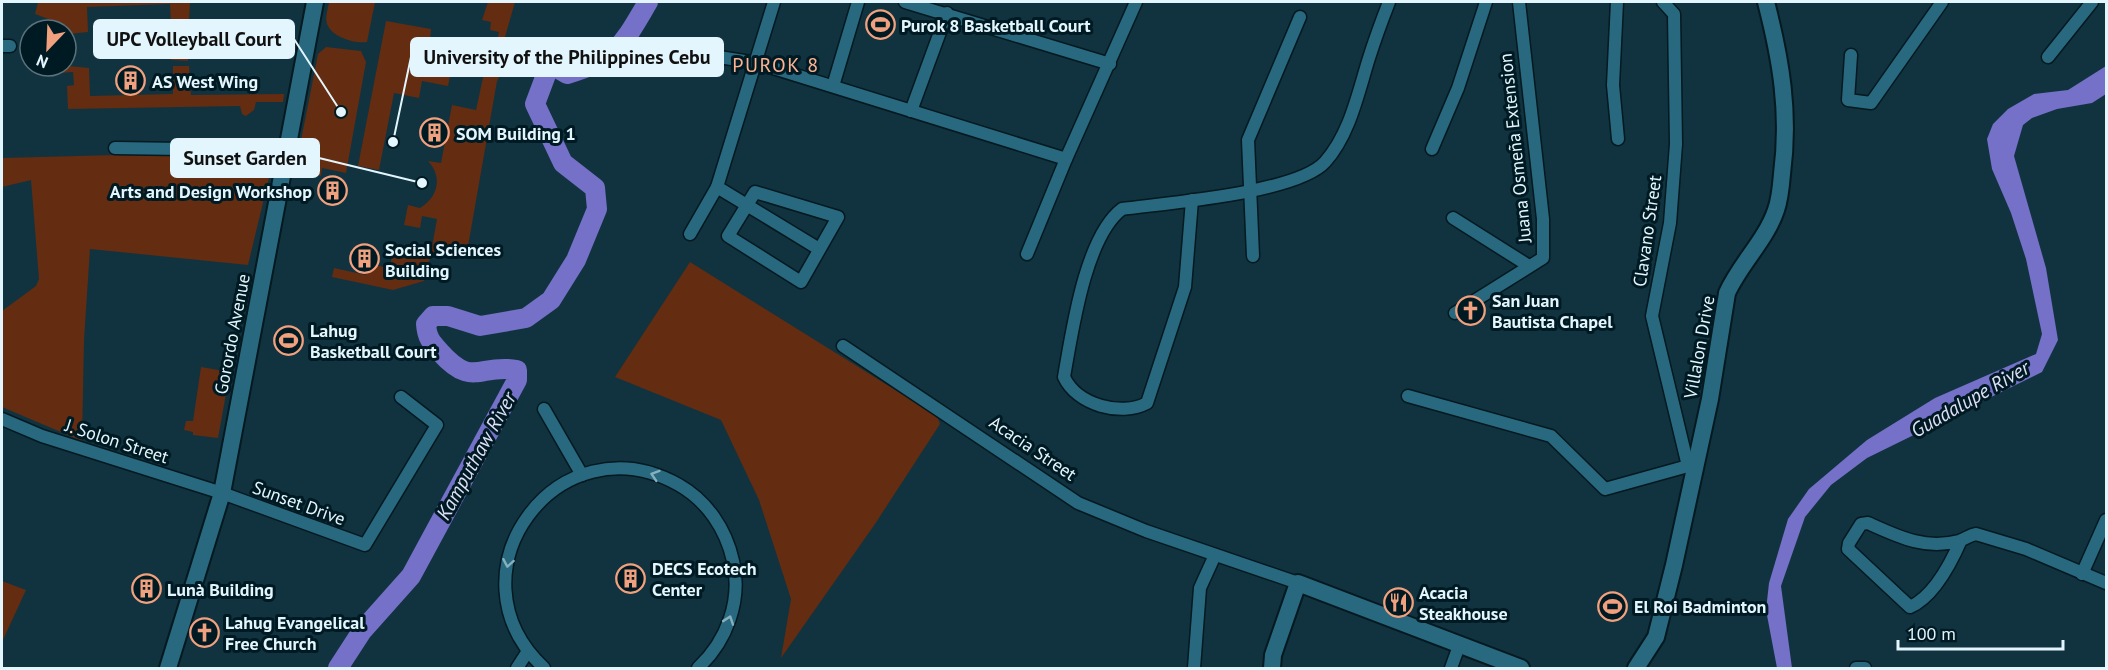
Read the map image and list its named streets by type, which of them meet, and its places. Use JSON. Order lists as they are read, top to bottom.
{
  "streets": {
    "street": [
      "Juana Osmeña Extension",
      "Clavano Street",
      "Gorordo Avenue",
      "Villalon Drive",
      "J. Solon Street",
      "Acacia Street",
      "Sunset Drive"
    ]
  },
  "crossings": [
    ["Clavano Street", "Villalon Drive"],
    ["Gorordo Avenue", "J. Solon Street"],
    ["Gorordo Avenue", "Sunset Drive"],
    ["J. Solon Street", "Sunset Drive"]
  ],
  "districts": ["PUROK 8"],
  "water": ["Guadalupe River", "Kamputhaw River"],
  "places": {
    "sports": ["Purok 8 Basketball Court", "Lahug Basketball Court", "El Roi Badminton"],
    "building": [
      "AS West Wing",
      "SOM Building 1",
      "Arts and Design Workshop",
      "Social Sciences Building",
      "DECS Ecotech Center",
      "Lunà Building"
    ],
    "other": ["UPC Volleyball Court", "University of the Philippines Cebu", "Sunset Garden"],
    "church": ["San Juan Bautista Chapel", "Lahug Evangelical Free Church"],
    "restaurant": ["Acacia Steakhouse"]
  },
  "scale_bar": "100 m",
  "north": "bottom left"
}
